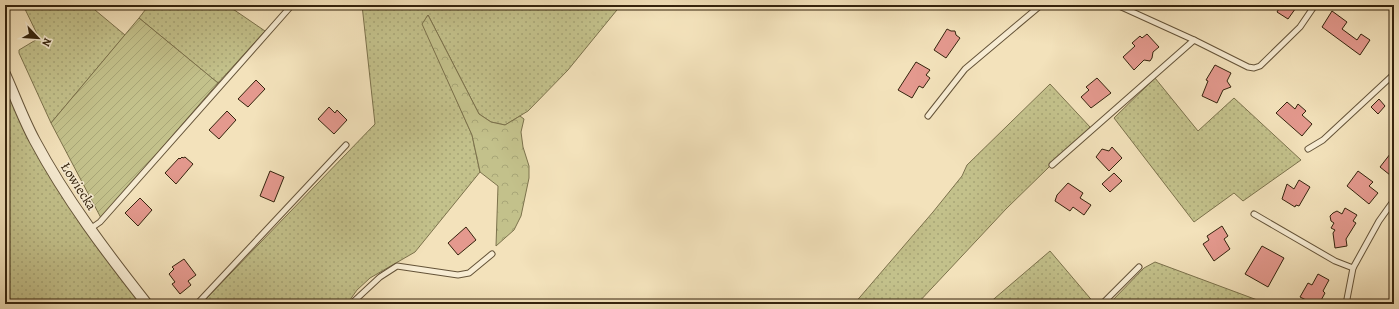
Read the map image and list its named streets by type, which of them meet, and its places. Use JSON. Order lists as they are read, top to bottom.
{
  "streets": {
    "street": ["Łowiecka"]
  },
  "north": "bottom right"
}
